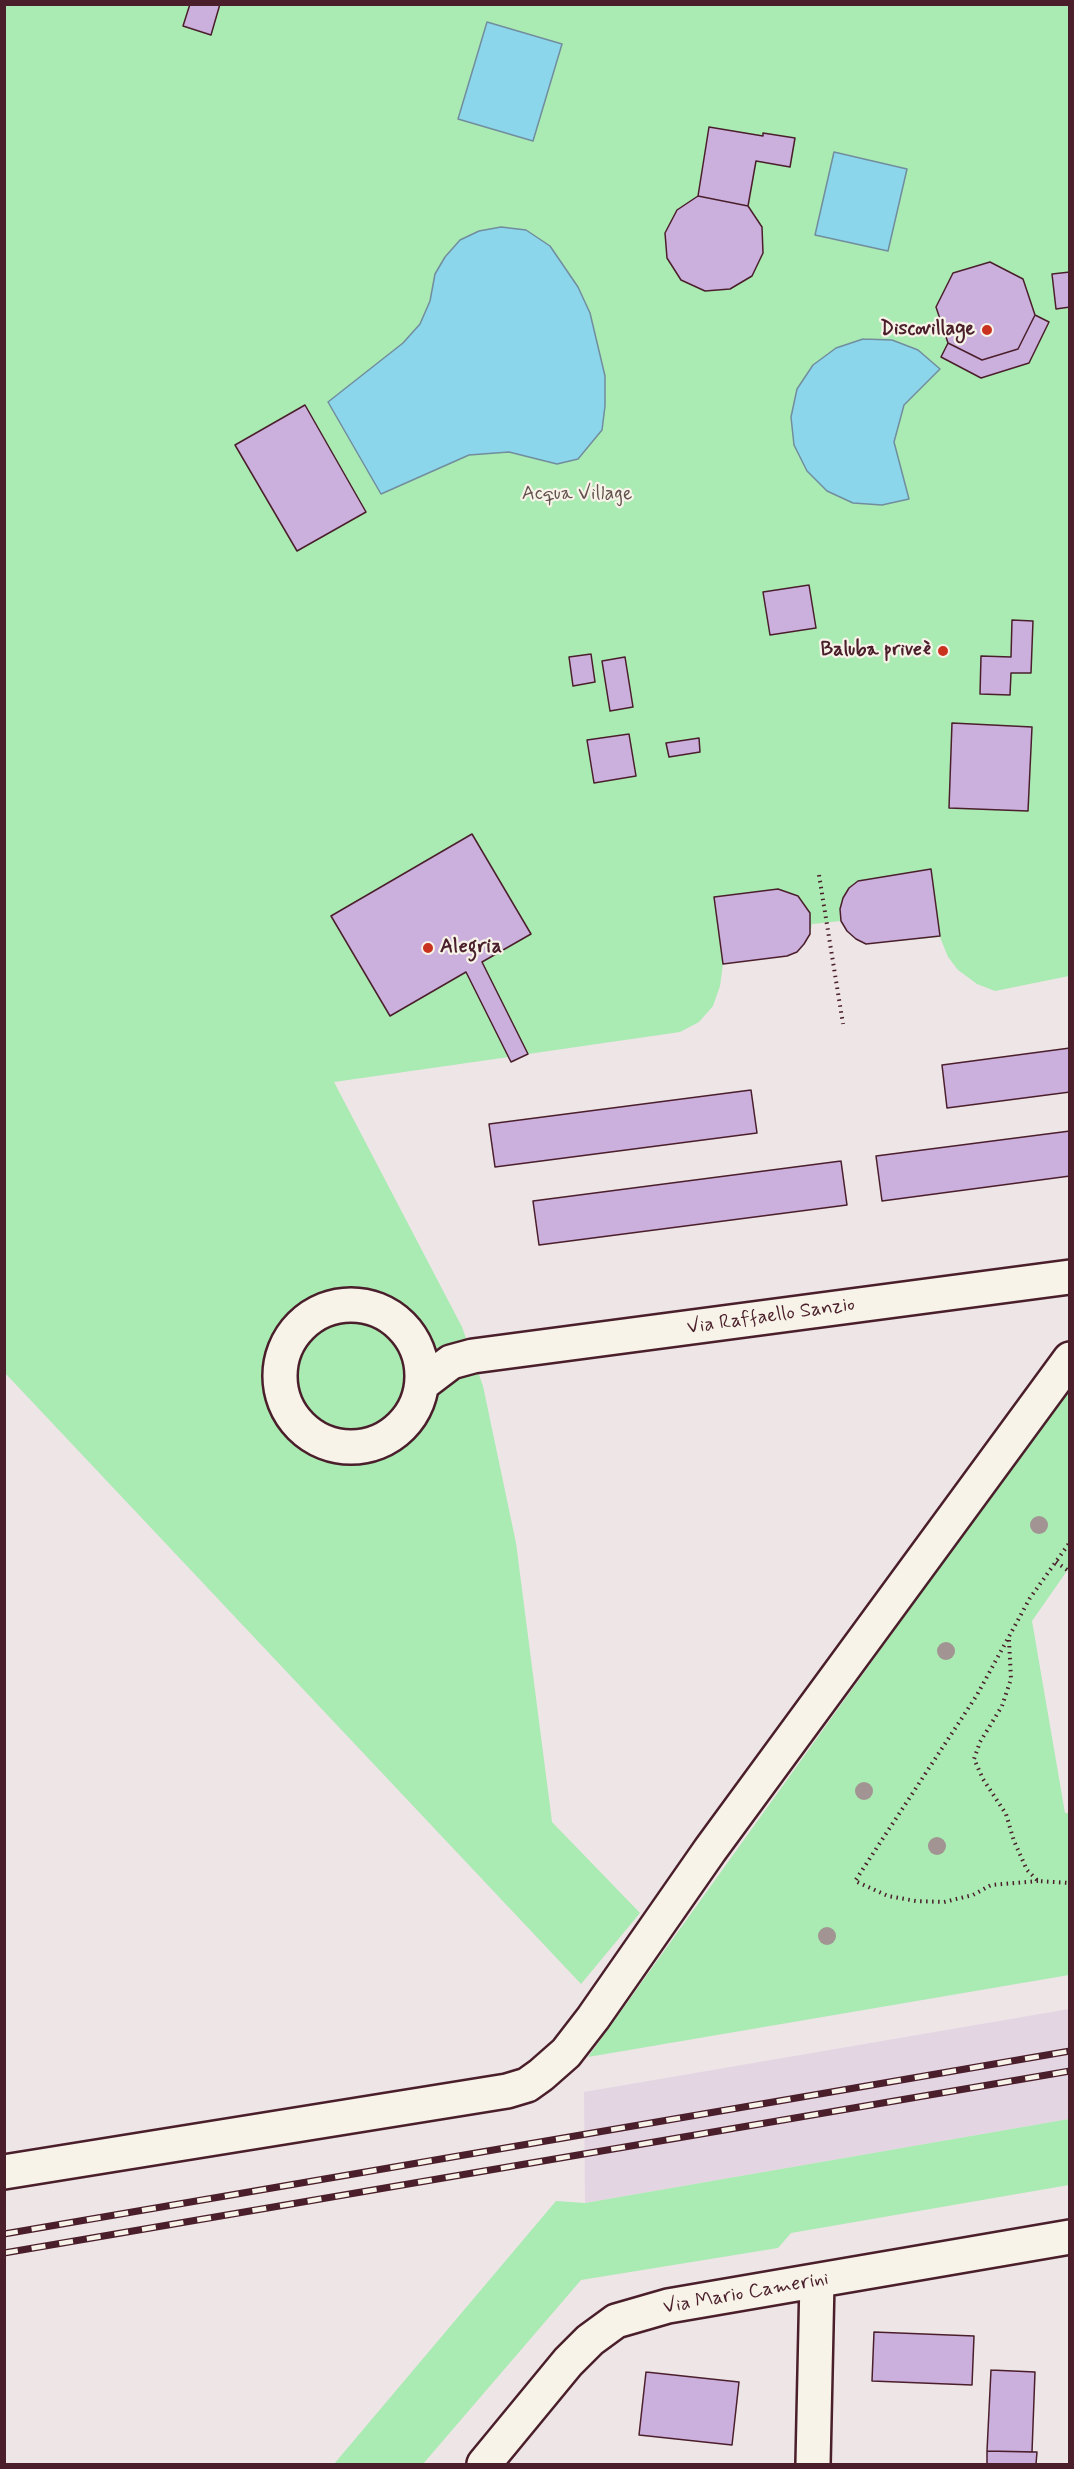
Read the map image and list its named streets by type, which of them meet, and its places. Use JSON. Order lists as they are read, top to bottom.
{
  "streets": {
    "street": ["Via Raffaello Sanzio", "Via Mario Camerini"]
  },
  "parks": ["Acqua Village"],
  "places": ["Discovillage", "Baluba priveè", "Alegria"]
}
